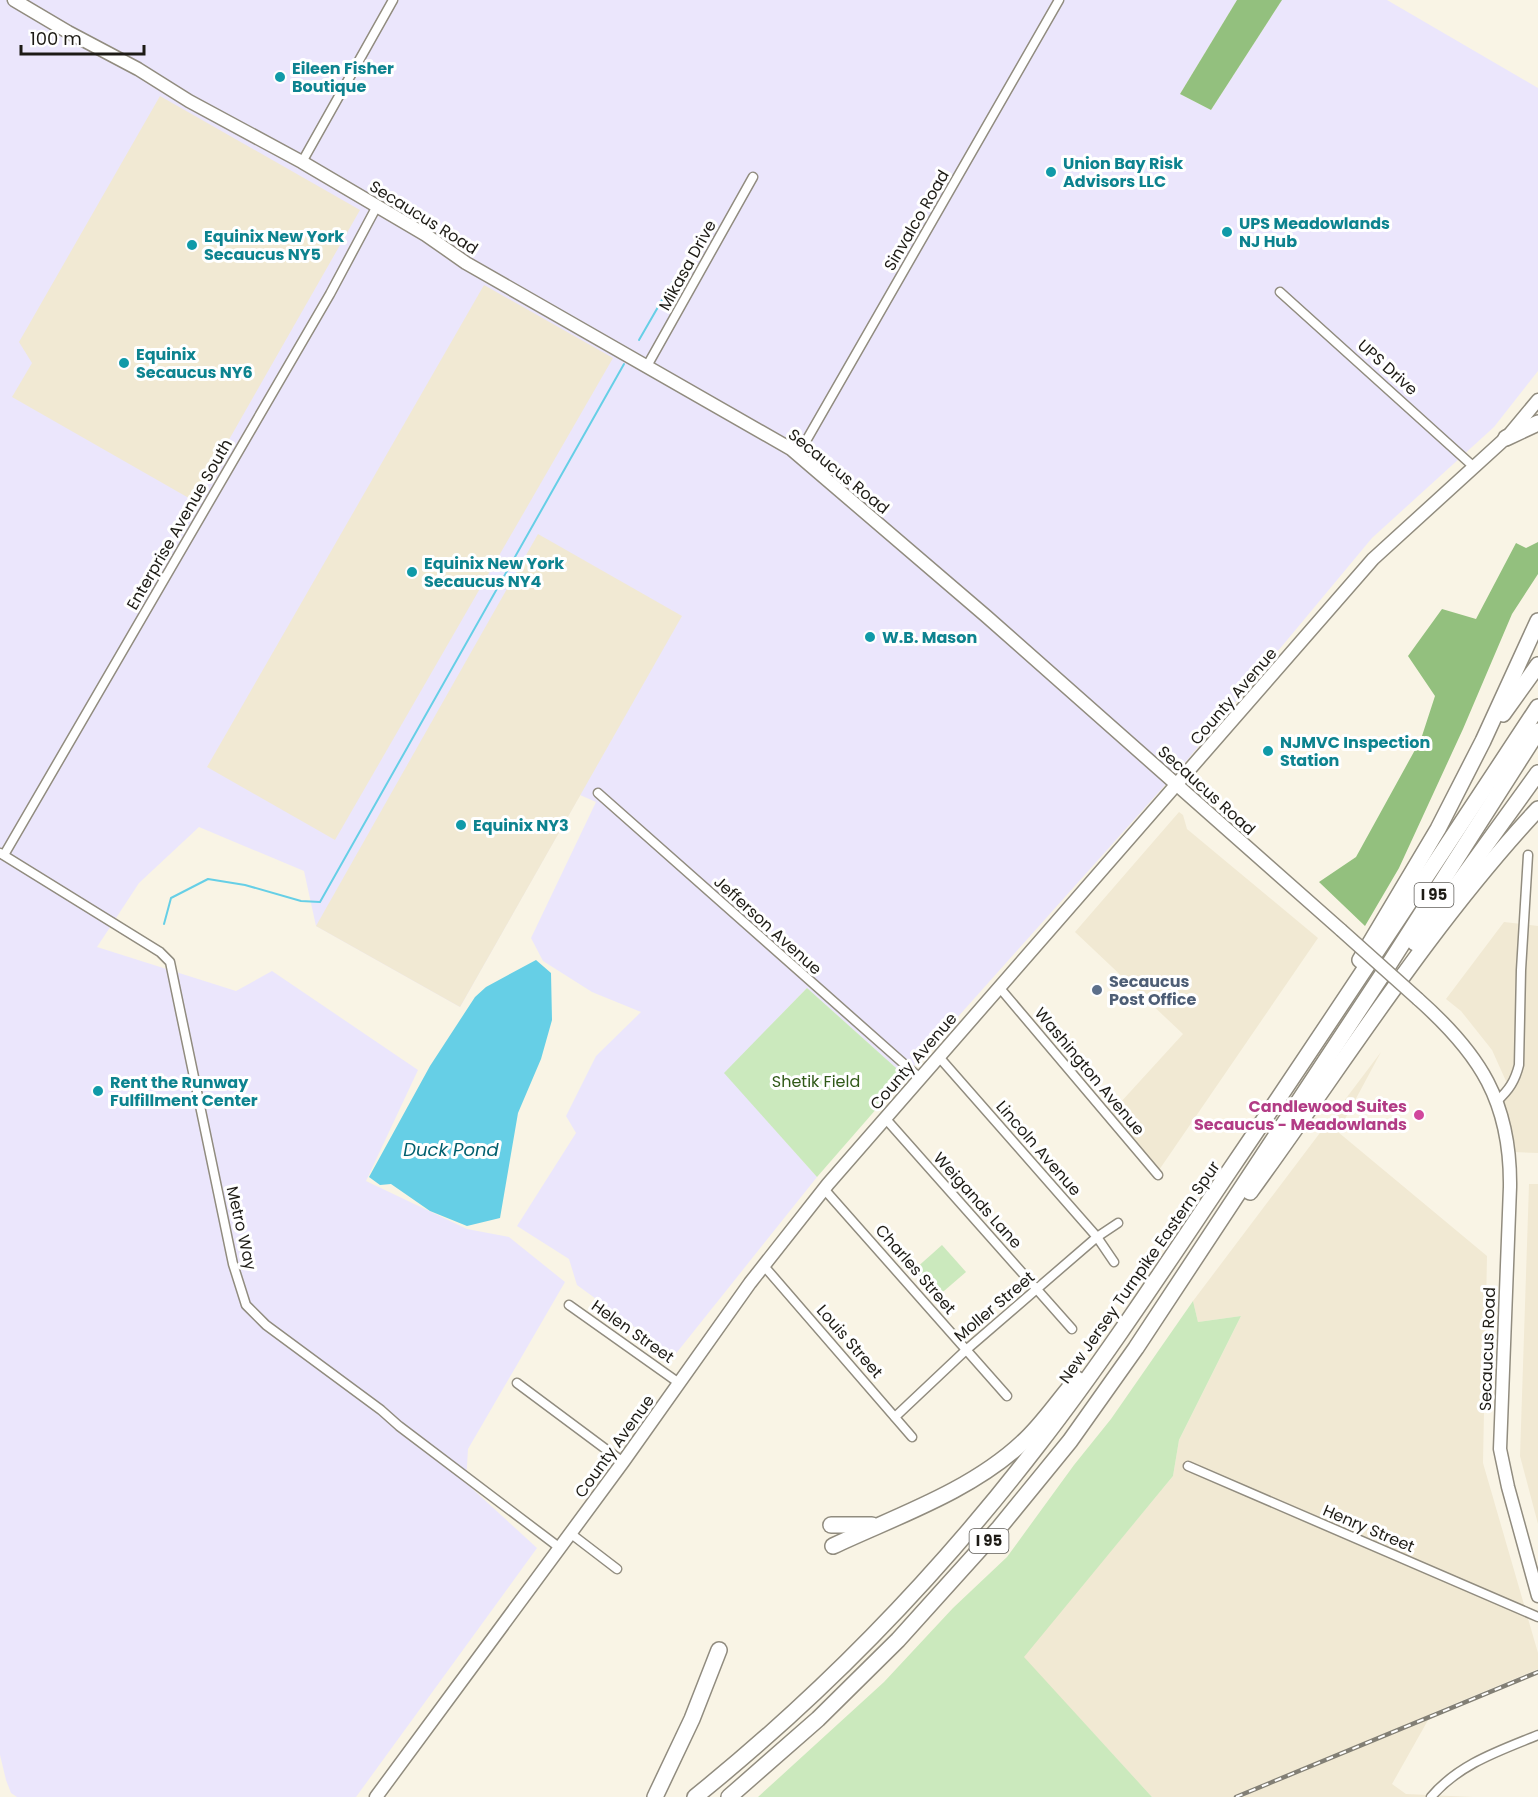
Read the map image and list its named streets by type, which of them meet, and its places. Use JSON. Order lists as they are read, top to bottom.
{
  "streets": {
    "highway": ["I 95", "New Jersey Turnpike Eastern Spur"],
    "main road": ["Secaucus Road", "County Avenue"],
    "street": [
      "Sinvalco Road",
      "Mikasa Drive",
      "UPS Drive",
      "Enterprise Avenue South",
      "Jefferson Avenue",
      "Washington Avenue",
      "Lincoln Avenue",
      "Weigands Lane",
      "Metro Way",
      "Charles Street",
      "Moller Street",
      "Helen Street",
      "Louis Street",
      "Henry Street"
    ]
  },
  "crossings": [
    ["Secaucus Road", "Sinvalco Road"],
    ["Secaucus Road", "Mikasa Drive"],
    ["Secaucus Road", "Enterprise Avenue South"],
    ["Secaucus Road", "County Avenue"],
    ["UPS Drive", "County Avenue"],
    ["Enterprise Avenue South", "Metro Way"],
    ["County Avenue", "Jefferson Avenue"],
    ["County Avenue", "Washington Avenue"],
    ["County Avenue", "Lincoln Avenue"],
    ["County Avenue", "Weigands Lane"],
    ["County Avenue", "Metro Way"],
    ["County Avenue", "Charles Street"],
    ["County Avenue", "Helen Street"],
    ["County Avenue", "Louis Street"],
    ["Lincoln Avenue", "Moller Street"],
    ["Weigands Lane", "Moller Street"],
    ["Charles Street", "Moller Street"],
    ["Moller Street", "Louis Street"]
  ],
  "water": ["Duck Pond"],
  "parks": ["Shetik Field"],
  "places": [
    "Eileen Fisher Boutique",
    "Union Bay Risk Advisors LLC",
    "UPS Meadowlands NJ Hub",
    "Equinix New York Secaucus NY5",
    "Equinix Secaucus NY6",
    "Equinix New York Secaucus NY4",
    "W.B. Mason",
    "NJMVC Inspection Station",
    "Equinix NY3",
    "Secaucus Post Office",
    "Rent the Runway Fulfillment Center",
    "Candlewood Suites Secaucus - Meadowlands"
  ],
  "scale_bar": "100 m"
}
